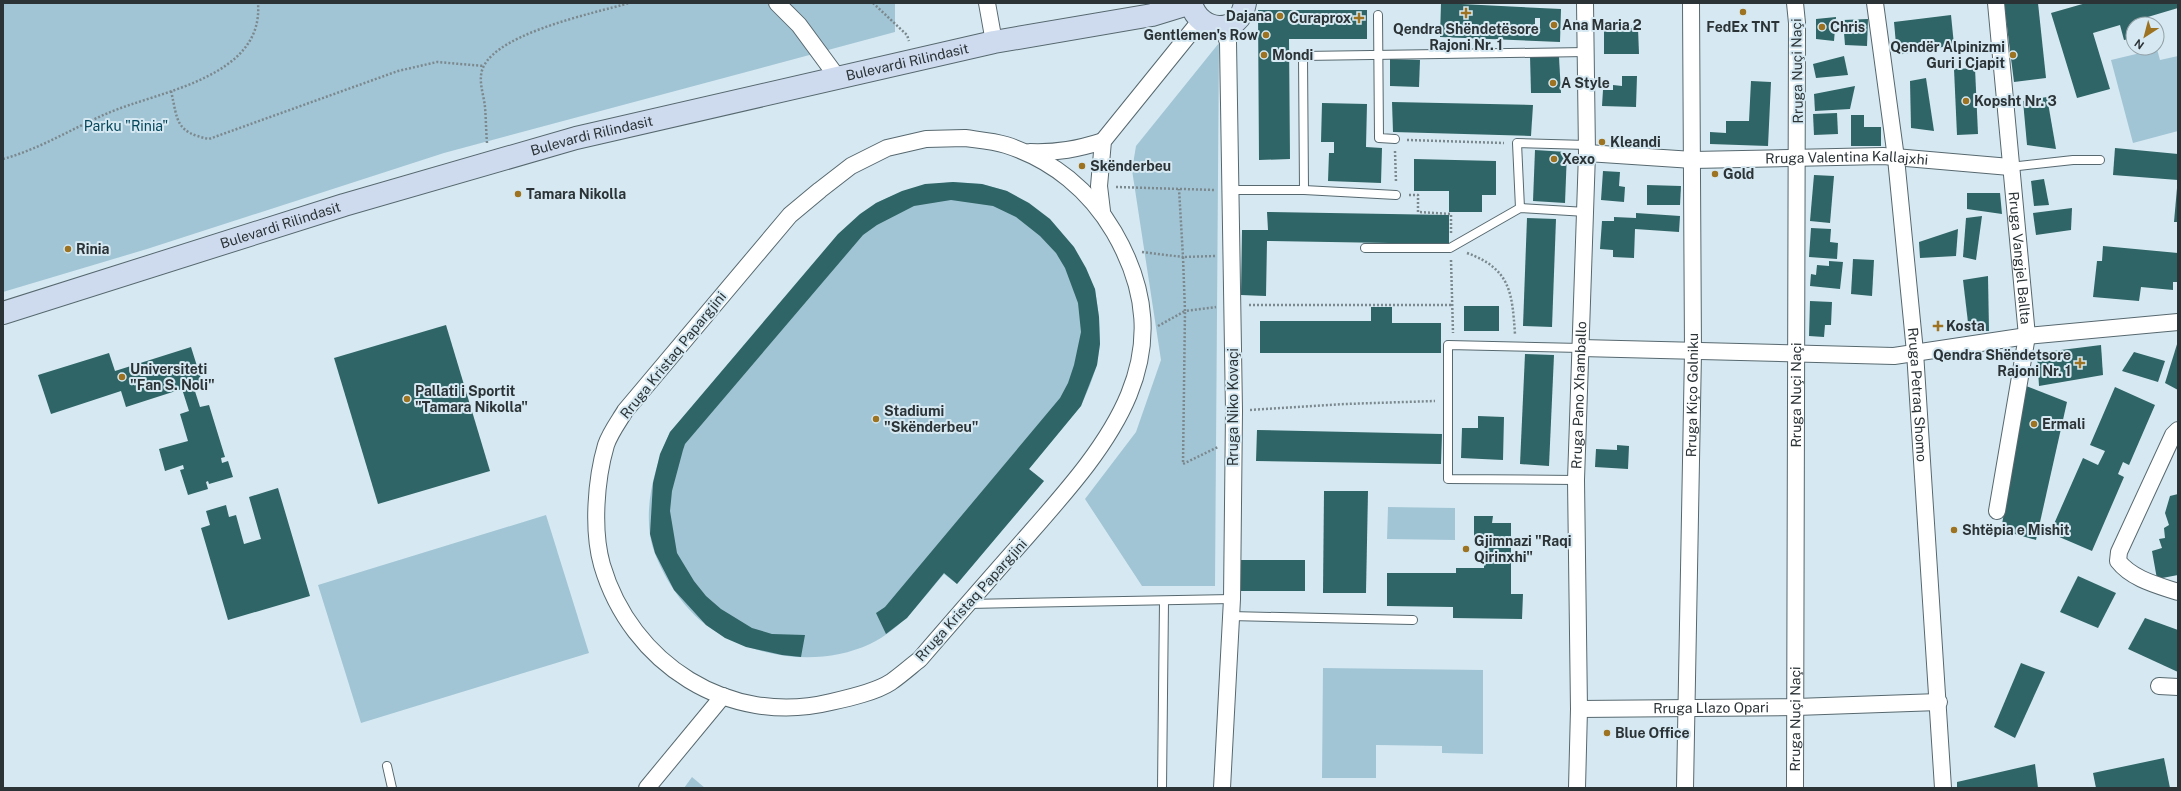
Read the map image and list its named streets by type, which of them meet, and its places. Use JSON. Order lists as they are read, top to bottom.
{
  "streets": {
    "main road": ["Bulevardi Rilindasit"],
    "street": [
      "Rruga Nuçi Naçi",
      "Rruga Valentina Kallajxhi",
      "Rruga Vangjel Ballta",
      "Rruga Kristaq Papargjini",
      "Rruga Pano Xhamballo",
      "Rruga Petraq Shomo",
      "Rruga Kiço Golniku",
      "Rruga Niko Kovaçi",
      "Rruga Llazo Opari"
    ]
  },
  "crossings": [
    ["Rruga Nuçi Naçi", "Rruga Valentina Kallajxhi"],
    ["Rruga Nuçi Naçi", "Rruga Llazo Opari"],
    ["Rruga Valentina Kallajxhi", "Rruga Vangjel Ballta"],
    ["Rruga Valentina Kallajxhi", "Rruga Pano Xhamballo"],
    ["Rruga Valentina Kallajxhi", "Rruga Petraq Shomo"],
    ["Rruga Valentina Kallajxhi", "Rruga Kiço Golniku"],
    ["Rruga Pano Xhamballo", "Rruga Llazo Opari"],
    ["Rruga Petraq Shomo", "Rruga Llazo Opari"],
    ["Rruga Kiço Golniku", "Rruga Llazo Opari"]
  ],
  "parks": ["Parku \"Rinia\""],
  "places": {
    "other": [
      "FedEx TNT",
      "Dajana",
      "Ana Maria 2",
      "Chris",
      "Gentlemen's Row",
      "Mondi",
      "Qendër Alpinizmi Guri i Cjapit",
      "A Style",
      "Kopsht Nr. 3",
      "Kleandi",
      "Xexo",
      "Skënderbeu",
      "Gold",
      "Tamara Nikolla",
      "Rinia",
      "Universiteti \"Fan S. Noli\"",
      "Pallati i Sportit \"Tamara Nikolla\"",
      "Stadiumi \"Skënderbeu\"",
      "Ermali",
      "Shtëpia e Mishit",
      "Gjimnazi \"Raqi Qirinxhi\"",
      "Blue Office"
    ],
    "health": [
      "Qendra Shëndetësore Rajoni Nr. 1",
      "Curaprox",
      "Kosta",
      "Qendra Shëndetsore Rajoni Nr. 1"
    ]
  },
  "north": "bottom left"
}
